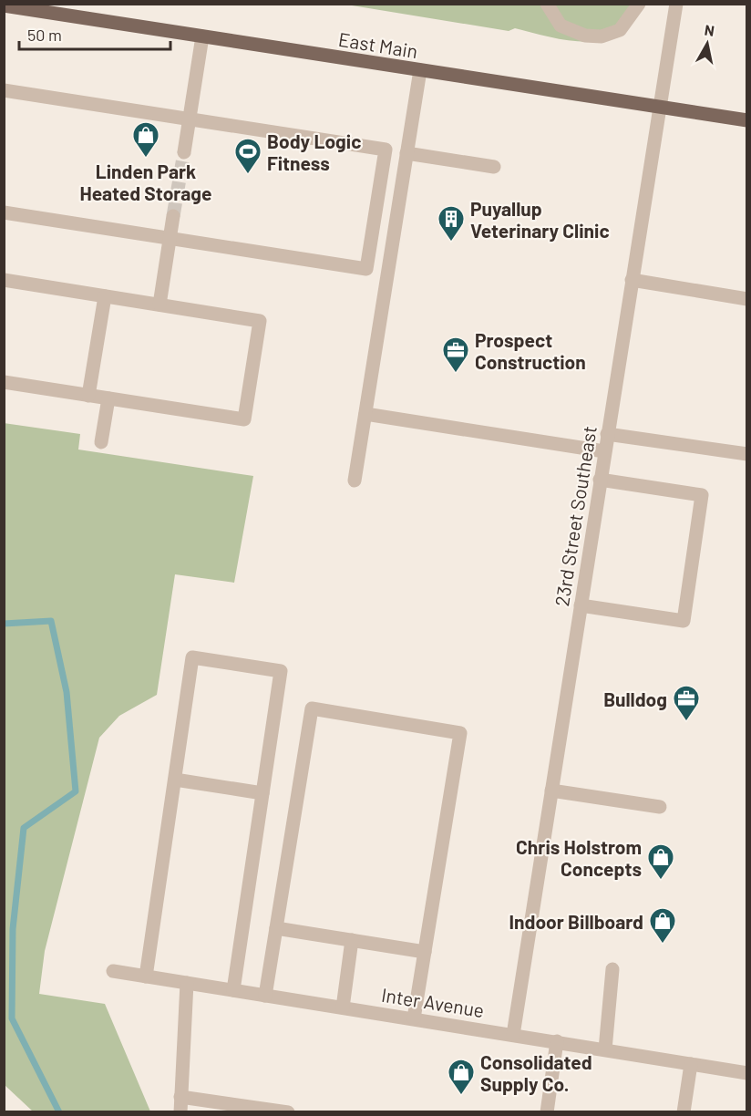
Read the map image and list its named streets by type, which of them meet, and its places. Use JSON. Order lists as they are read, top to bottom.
{
  "streets": {
    "main road": ["East Main"],
    "street": ["23rd Street Southeast", "Inter Avenue"]
  },
  "crossings": [
    ["East Main", "23rd Street Southeast"],
    ["23rd Street Southeast", "Inter Avenue"]
  ],
  "places": {
    "shop": [
      "Linden Park Heated Storage",
      "Chris Holstrom Concepts",
      "Indoor Billboard",
      "Consolidated Supply Co."
    ],
    "sports": ["Body Logic Fitness"],
    "building": ["Puyallup Veterinary Clinic"],
    "office": ["Prospect Construction", "Bulldog"]
  },
  "scale_bar": "50 m",
  "north": "top"
}
